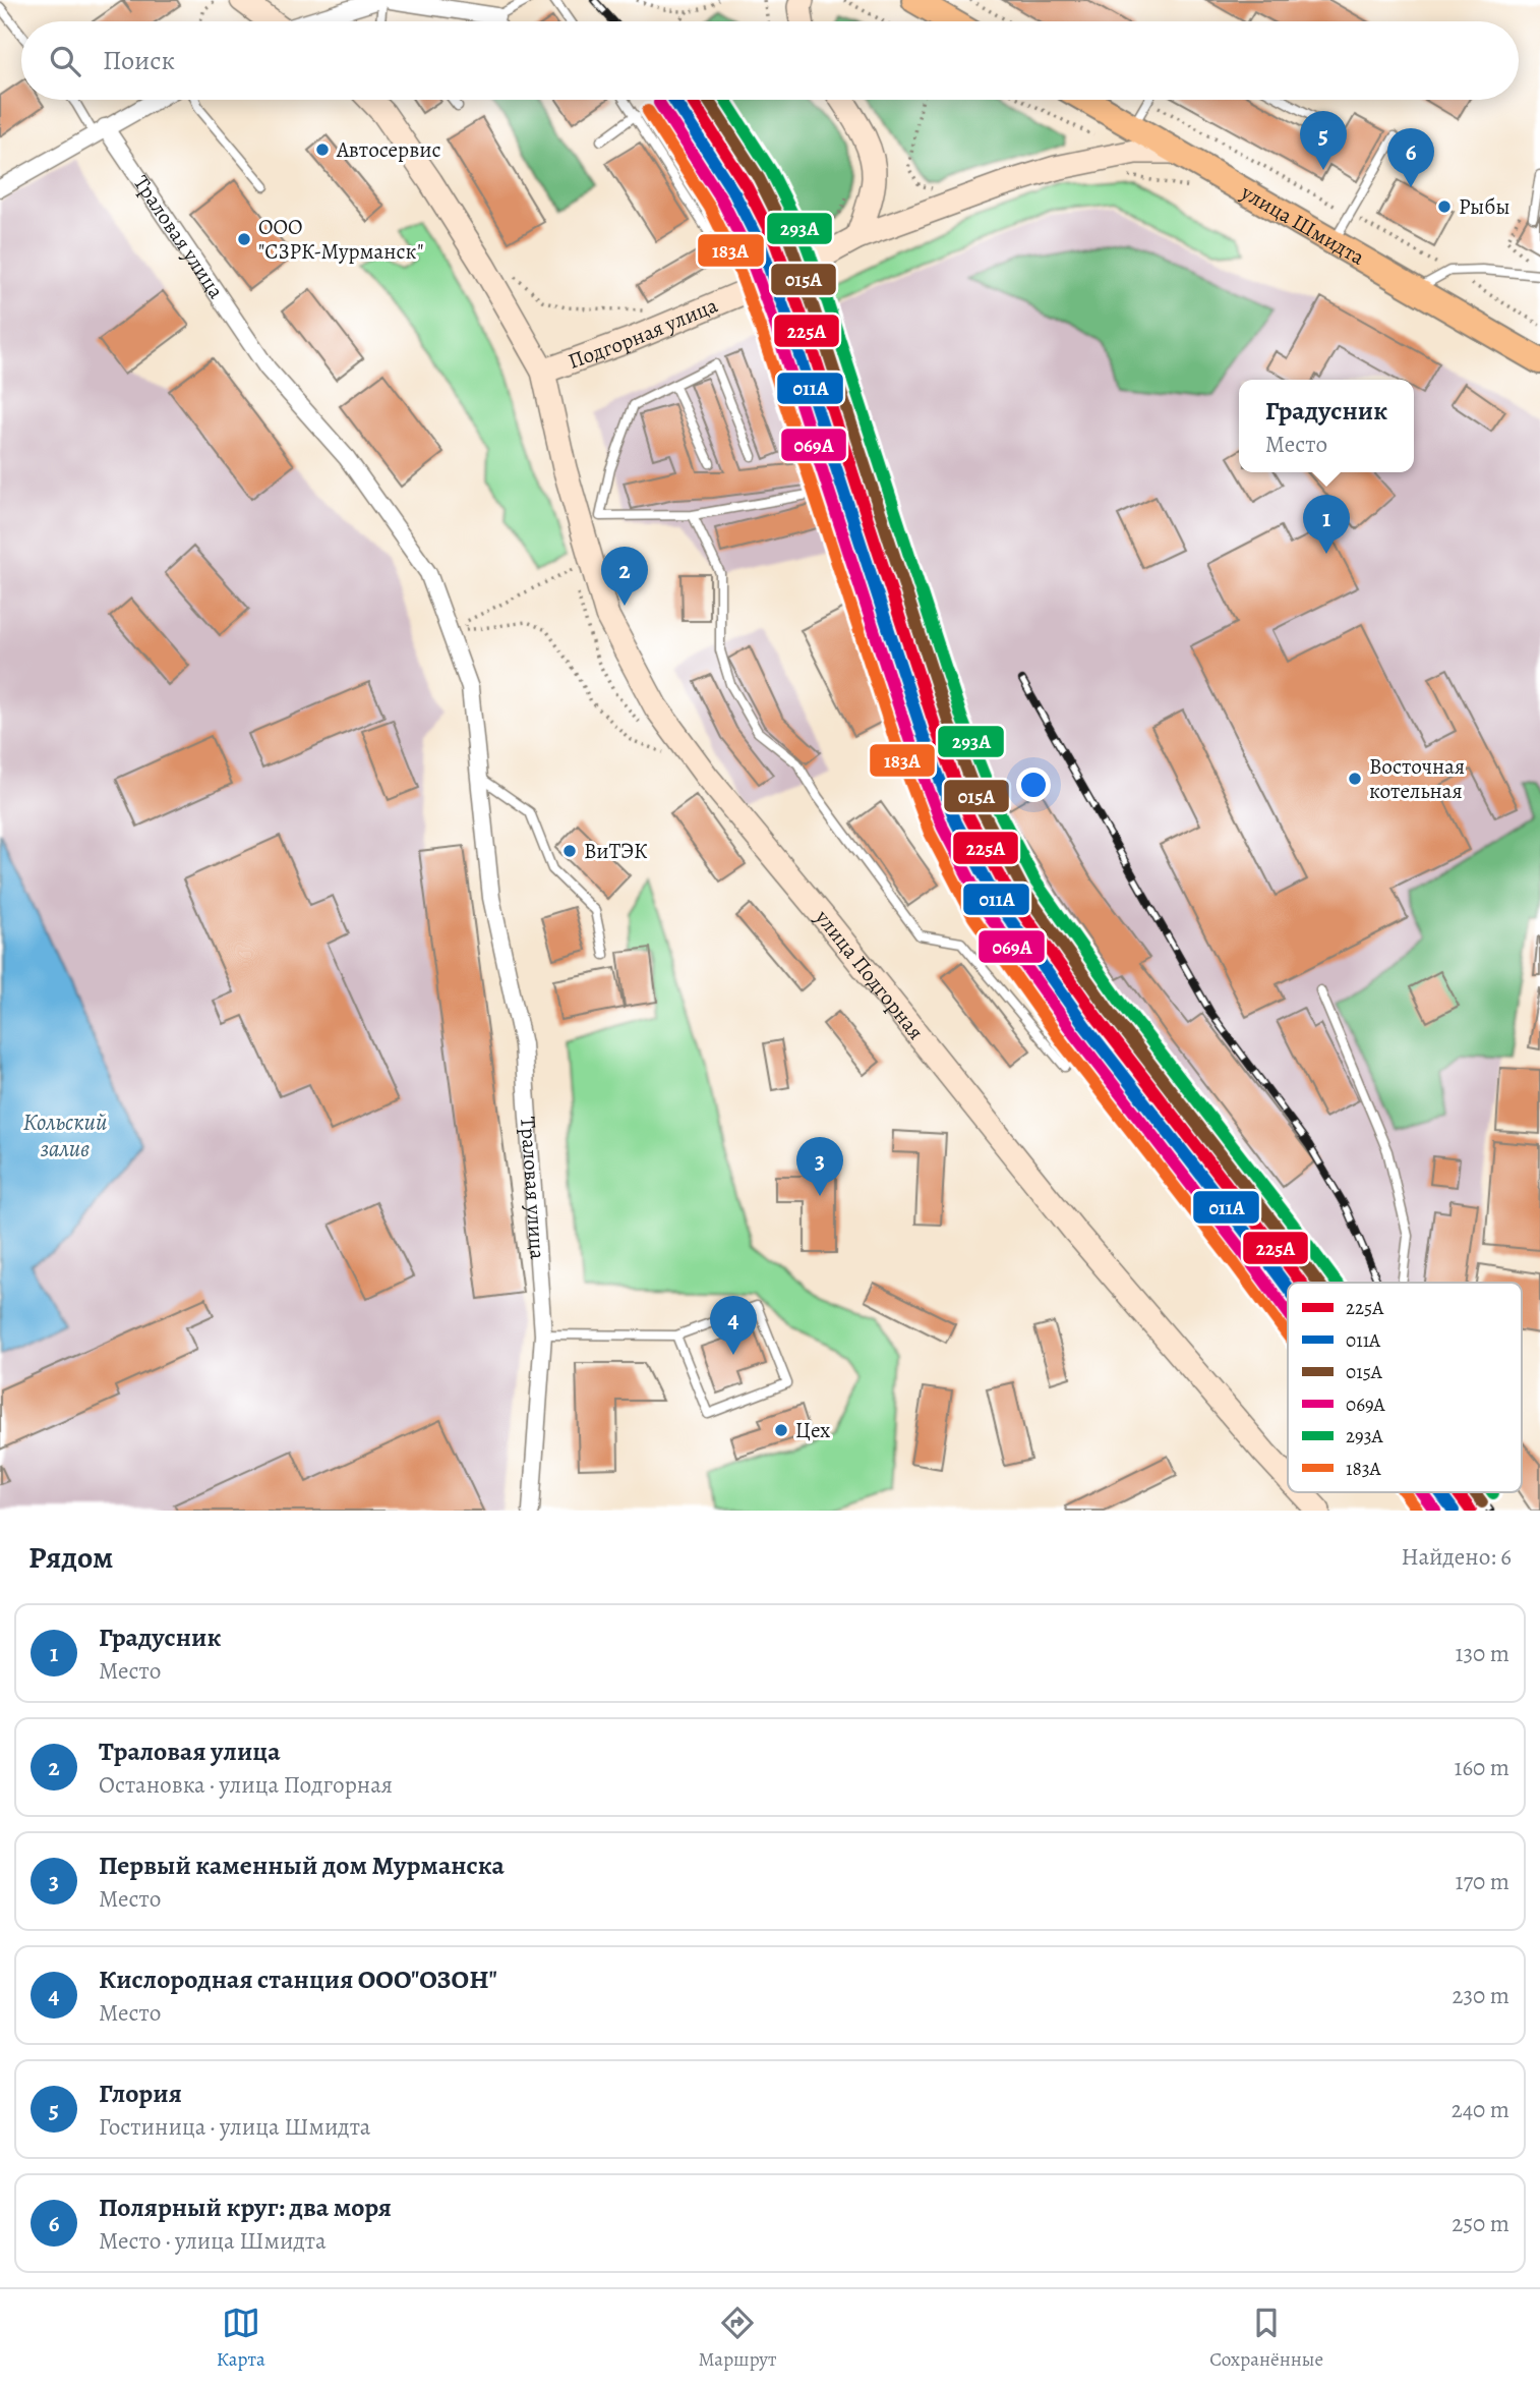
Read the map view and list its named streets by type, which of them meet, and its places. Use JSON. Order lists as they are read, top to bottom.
{
  "streets": {
    "main road": ["улица Шмидта", "Подгорная улица", "улица Подгорная"],
    "street": ["Траловая улица"]
  },
  "crossings": [
    ["улица Шмидта", "Подгорная улица"],
    ["Подгорная улица", "улица Подгорная"]
  ],
  "water": ["Кольский залив"],
  "places": [
    "Автосервис",
    "Рыбы",
    "ООО \"СЗРК-Мурманск\"",
    "Восточная котельная",
    "ВиТЭК",
    "Цех"
  ],
  "lines": [
    "transit line 225А",
    "transit line 011А",
    "transit line 015А",
    "transit line 293А",
    "transit line 069А",
    "transit line 183А"
  ],
  "legend": [
    "225А",
    "011А",
    "015А",
    "069А",
    "293А",
    "183А"
  ],
  "page": {
    "search": "Поиск",
    "pins": [
      "5",
      "6",
      "1",
      "2",
      "3",
      "4"
    ],
    "popup": ["Градусник", "Место"],
    "heading": ["Рядом", "Найдено: 6"],
    "list": [
      {
        "mark": "1",
        "name": "Градусник",
        "note": "Место",
        "value": "130 m"
      },
      {
        "mark": "2",
        "name": "Траловая улица",
        "note": "Остановка · улица Подгорная",
        "value": "160 m"
      },
      {
        "mark": "3",
        "name": "Первый каменный дом Мурманска",
        "note": "Место",
        "value": "170 m"
      },
      {
        "mark": "4",
        "name": "Кислородная станция ООО\"ОЗОН\"",
        "note": "Место",
        "value": "230 m"
      },
      {
        "mark": "5",
        "name": "Глория",
        "note": "Гостиница · улица Шмидта",
        "value": "240 m"
      },
      {
        "mark": "6",
        "name": "Полярный круг: два моря",
        "note": "Место · улица Шмидта",
        "value": "250 m"
      }
    ],
    "nav": ["Карта", "Маршрут", "Сохранённые"]
  }
}
